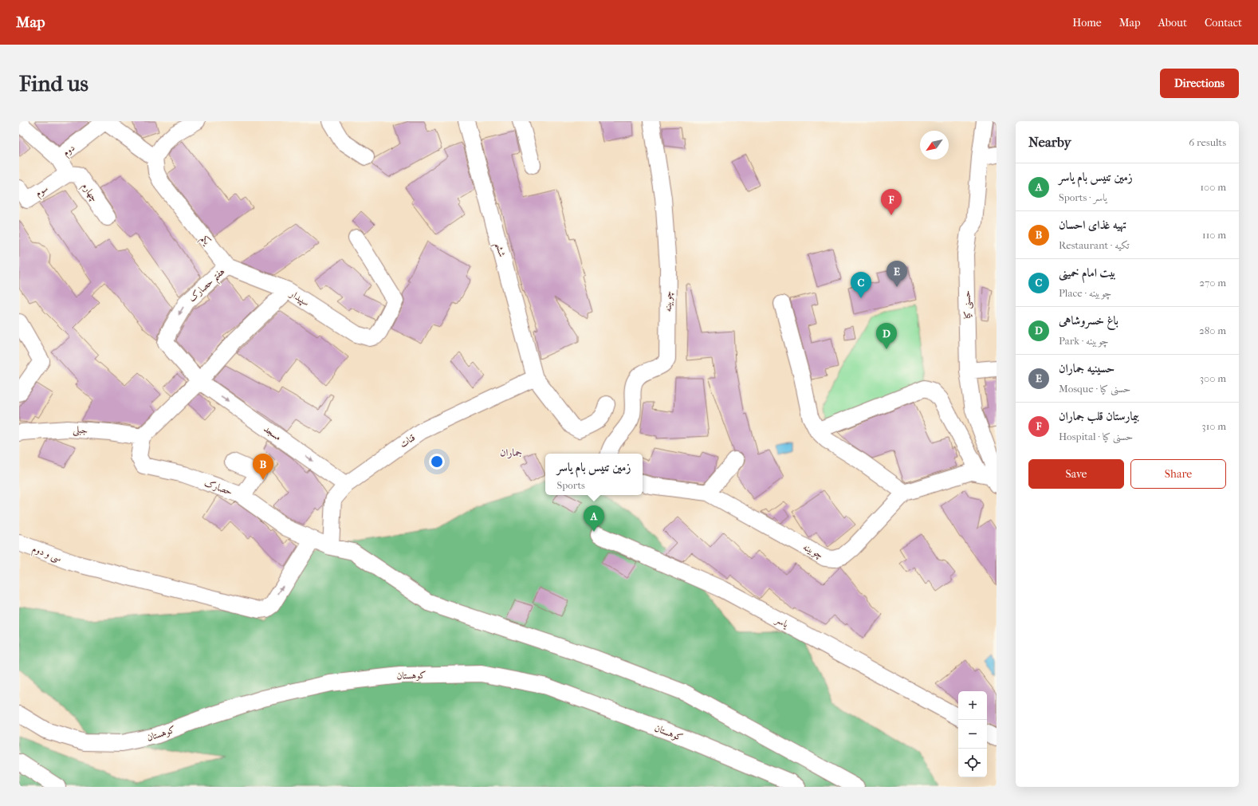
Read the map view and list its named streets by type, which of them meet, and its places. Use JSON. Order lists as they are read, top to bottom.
{
  "streets": {
    "street": [
      "دوم",
      "سوم",
      "چهارم",
      "یکم",
      "ششم",
      "هفتم حصارک",
      "سپیدار",
      "چوبینه",
      "حسنی کیا",
      "جبلی",
      "مسجد",
      "قنات",
      "حصارک",
      "سی و دوم",
      "یاسر",
      "کوهستان"
    ]
  },
  "crossings": [
    ["سوم", "چهارم"],
    ["یکم", "هفتم حصارک"],
    ["ششم", "قنات"],
    ["هفتم حصارک", "سپیدار"],
    ["هفتم حصارک", "مسجد"],
    ["سپیدار", "جبلی"],
    ["سپیدار", "مسجد"],
    ["سپیدار", "حصارک"],
    ["چوبینه", "حسنی کیا"],
    ["جبلی", "حصارک"],
    ["مسجد", "قنات"],
    ["قنات", "حصارک"],
    ["حصارک", "سی و دوم"]
  ],
  "one_way": ["مسجد", "سی و دوم"],
  "districts": ["جماران"],
  "north": "bottom left",
  "page": {
    "header": "Map",
    "nav": [
      "Home",
      "Map",
      "About",
      "Contact"
    ],
    "buttons": [
      "Directions",
      ["Save", "Share"]
    ],
    "title": "Find us",
    "heading": ["Nearby", "6 results"],
    "list": [
      {
        "mark": "A",
        "name": "زمین تنیس بام یاسر",
        "note": "Sports · یاسر",
        "value": "100 m"
      },
      {
        "mark": "B",
        "name": "تهیه غذای احسان",
        "note": "Restaurant · تکیه",
        "value": "110 m"
      },
      {
        "mark": "C",
        "name": "بیت امام خمینی",
        "note": "Place · چوبینه",
        "value": "270 m"
      },
      {
        "mark": "D",
        "name": "باغ خسروشاهی",
        "note": "Park · چوبینه",
        "value": "280 m"
      },
      {
        "mark": "E",
        "name": "حسینیه جماران",
        "note": "Mosque · حسنی کیا",
        "value": "300 m"
      },
      {
        "mark": "F",
        "name": "بیمارستان قلب جماران",
        "note": "Hospital · حسنی کیا",
        "value": "310 m"
      }
    ],
    "pins": [
      "F",
      "E",
      "C",
      "D",
      "B",
      "A"
    ],
    "popup": ["زمین تنیس بام یاسر", "Sports"],
    "map_buttons": ["+", "−"]
  }
}
